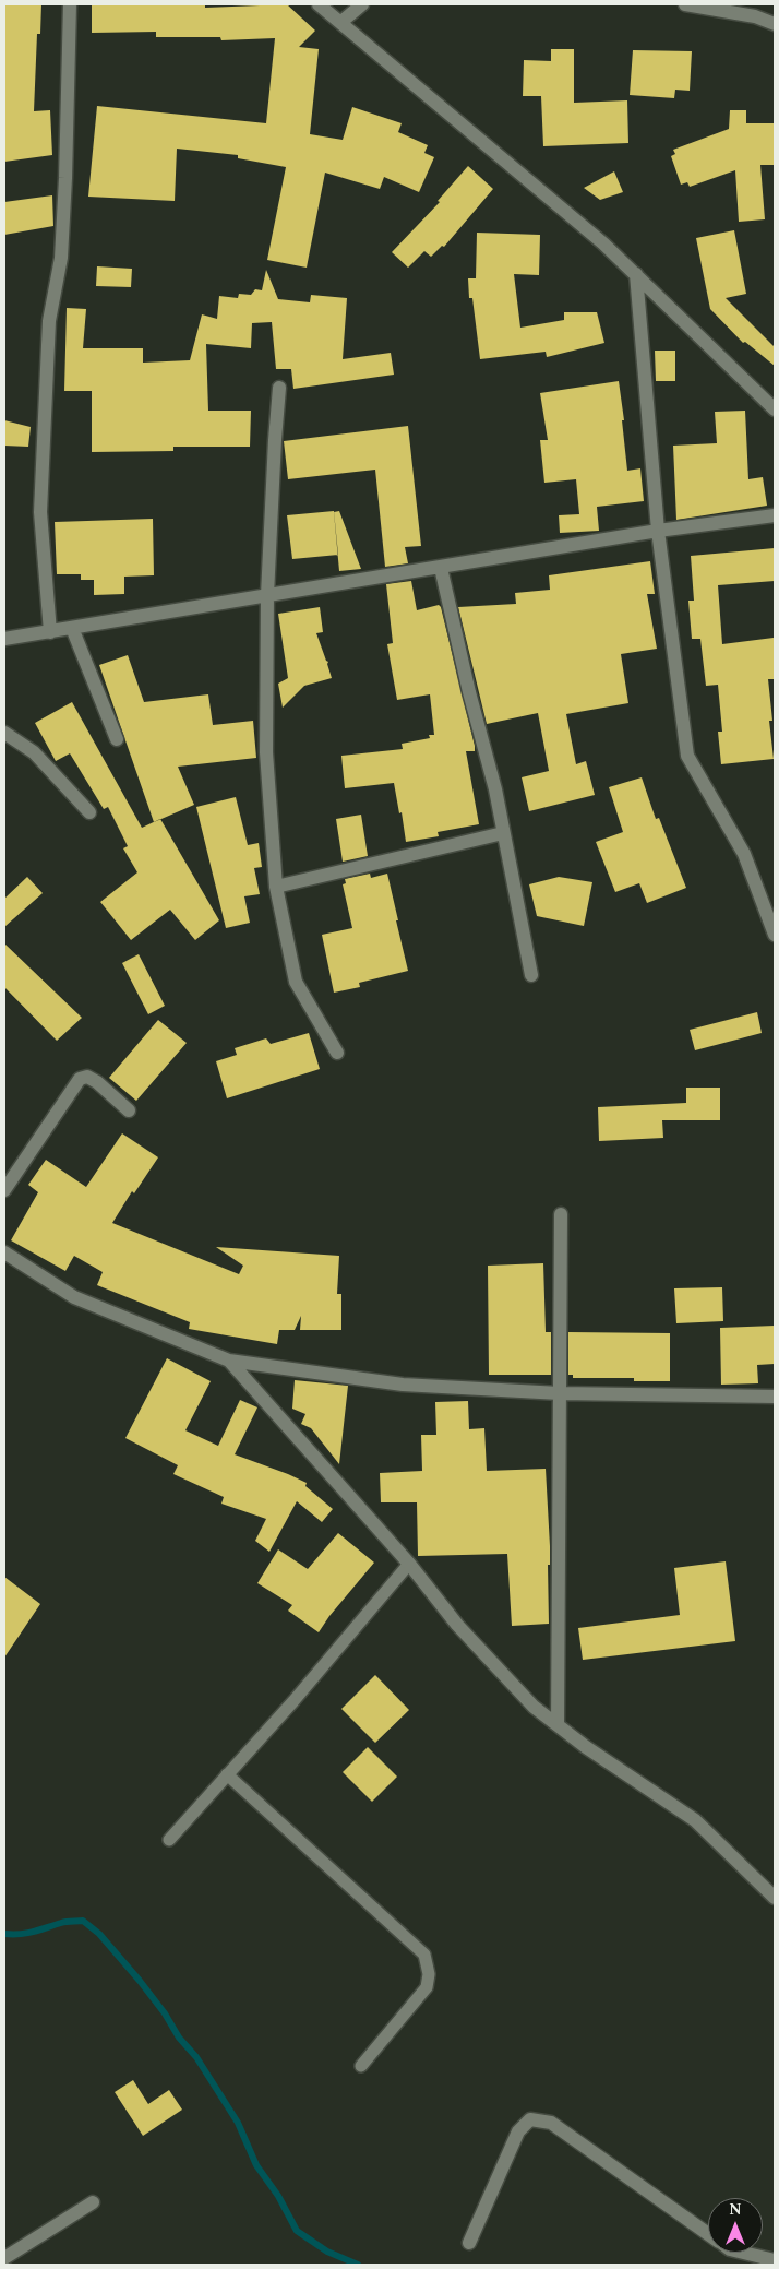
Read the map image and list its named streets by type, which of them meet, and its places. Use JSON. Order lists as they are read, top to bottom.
{
  "north": "top"
}
